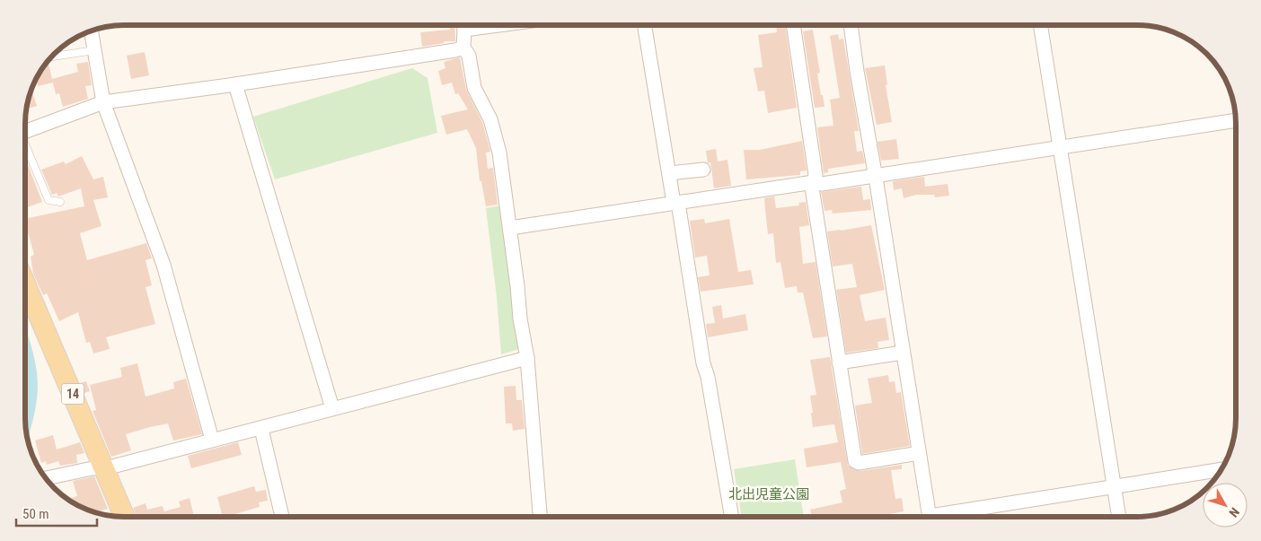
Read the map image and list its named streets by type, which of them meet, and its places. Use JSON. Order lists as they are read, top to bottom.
{
  "streets": {
    "main road": ["14"]
  },
  "parks": ["北出児童公園"],
  "scale_bar": "50 m",
  "north": "bottom right"
}
